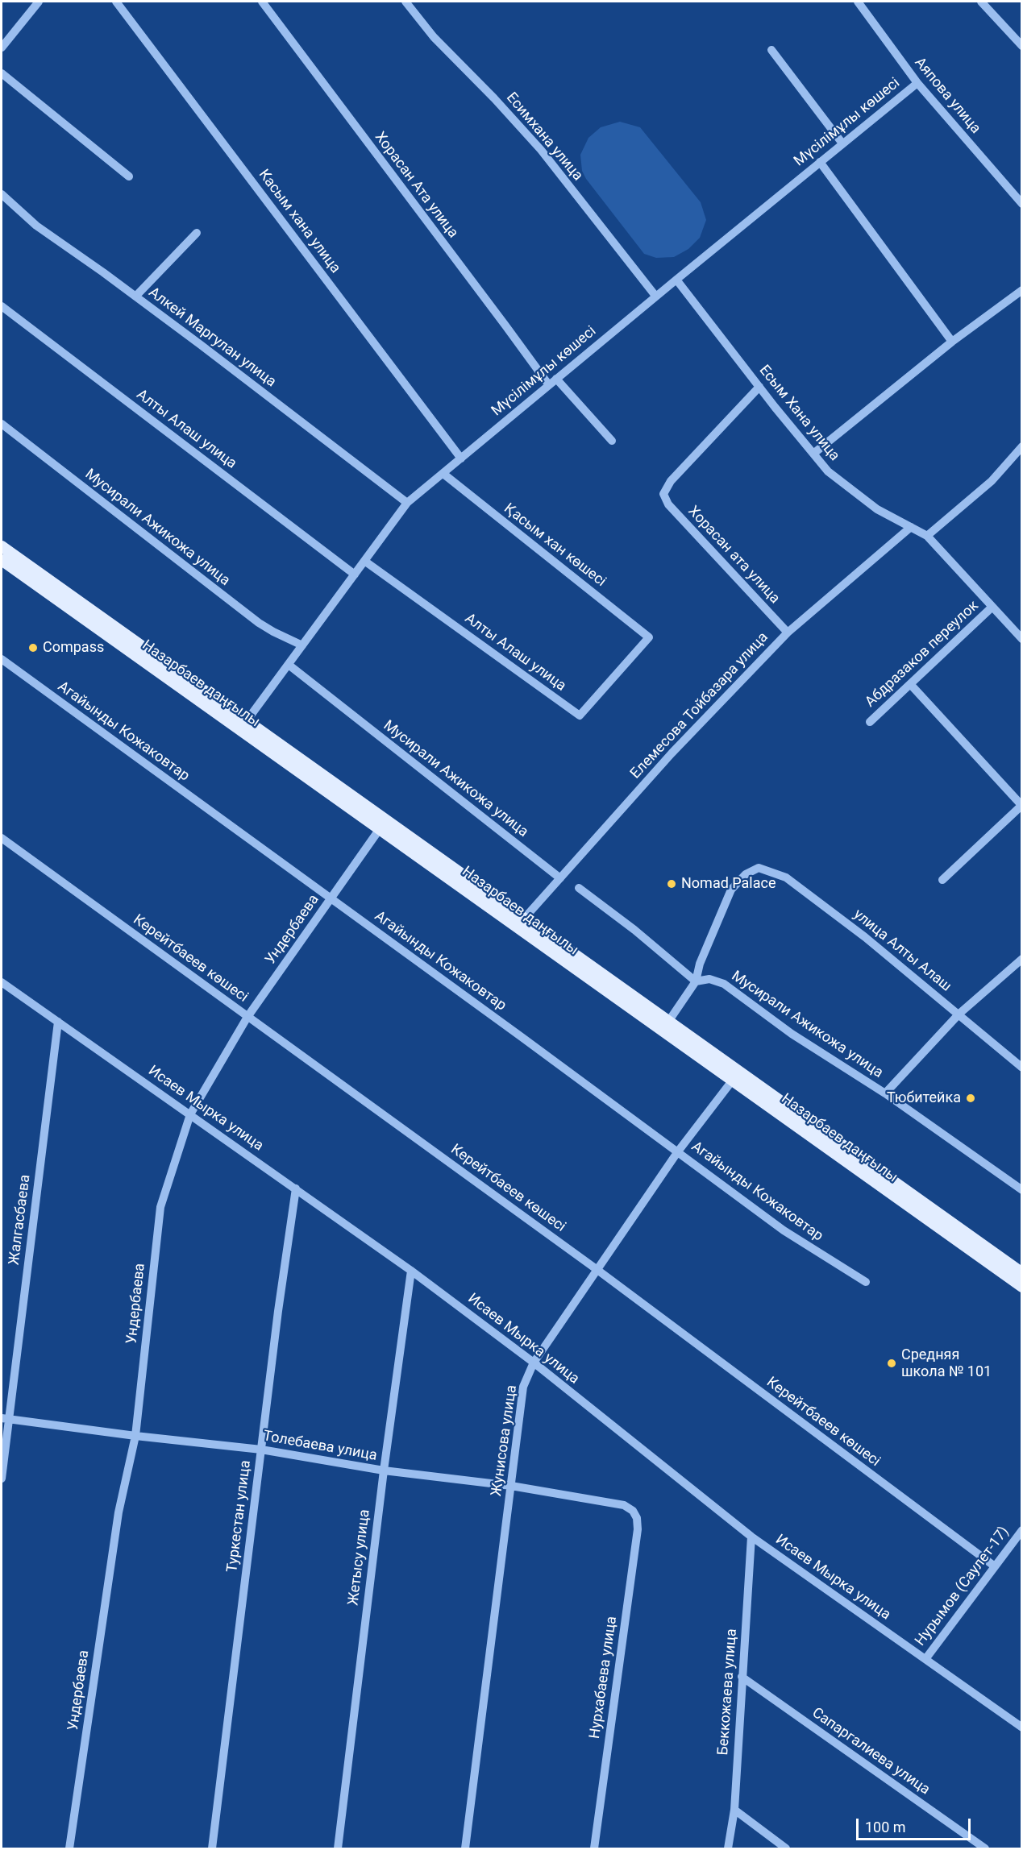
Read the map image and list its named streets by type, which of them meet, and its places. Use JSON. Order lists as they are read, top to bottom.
{
  "streets": {
    "main road": ["Назарбаев даңғылы"],
    "street": [
      "Аяпова улица",
      "Мүсілімұлы көшесі",
      "Есимхана улица",
      "Хорасан Ата улица",
      "Касым хана улица",
      "Алкей Маргулан улица",
      "Есым Хана улица",
      "Алты Алаш улица",
      "Мусирали Ажикожа улица",
      "Қасым хан көшесі",
      "Хорасан ата улица",
      "Абдразаков переулок",
      "Елемесова Тойбазара улица",
      "Агайынды Кожаковтар",
      "Ундербаева",
      "улица Алты Алаш",
      "Керейтбаеев көшесі",
      "Исаев Мырка улица",
      "Жалгасбаева",
      "Жунисова улица",
      "Толебаева улица",
      "Туркестан улица",
      "Жетысу улица",
      "Нурымов (Саулет-17)",
      "Нурхабаева улица",
      "Беккожаева улица",
      "Сапаргалиева улица"
    ]
  },
  "crossings": [
    ["Аяпова улица", "Мүсілімұлы көшесі"],
    ["Мүсілімұлы көшесі", "Есимхана улица"],
    ["Мүсілімұлы көшесі", "Хорасан Ата улица"],
    ["Мүсілімұлы көшесі", "Касым хана улица"],
    ["Мүсілімұлы көшесі", "Алкей Маргулан улица"],
    ["Мүсілімұлы көшесі", "Есым Хана улица"],
    ["Мүсілімұлы көшесі", "Алты Алаш улица"],
    ["Мүсілімұлы көшесі", "Мусирали Ажикожа улица"],
    ["Мүсілімұлы көшесі", "Қасым хан көшесі"],
    ["Мүсілімұлы көшесі", "Назарбаев даңғылы"],
    ["Есым Хана улица", "Хорасан ата улица"],
    ["Есым Хана улица", "Абдразаков переулок"],
    ["Есым Хана улица", "Елемесова Тойбазара улица"],
    ["Алты Алаш улица", "Қасым хан көшесі"],
    ["Мусирали Ажикожа улица", "Елемесова Тойбазара улица"],
    ["Мусирали Ажикожа улица", "улица Алты Алаш"],
    ["Хорасан ата улица", "Елемесова Тойбазара улица"],
    ["Назарбаев даңғылы", "Елемесова Тойбазара улица"],
    ["Назарбаев даңғылы", "Ундербаева"],
    ["Назарбаев даңғылы", "Жунисова улица"],
    ["Агайынды Кожаковтар", "Ундербаева"],
    ["Агайынды Кожаковтар", "Жунисова улица"],
    ["Ундербаева", "Керейтбаеев көшесі"],
    ["Ундербаева", "Исаев Мырка улица"],
    ["Ундербаева", "Толебаева улица"],
    ["Керейтбаеев көшесі", "Жунисова улица"],
    ["Керейтбаеев көшесі", "Нурымов (Саулет-17)"],
    ["Исаев Мырка улица", "Жалгасбаева"],
    ["Исаев Мырка улица", "Жунисова улица"],
    ["Исаев Мырка улица", "Туркестан улица"],
    ["Исаев Мырка улица", "Жетысу улица"],
    ["Исаев Мырка улица", "Нурымов (Саулет-17)"],
    ["Исаев Мырка улица", "Беккожаева улица"],
    ["Жалгасбаева", "Толебаева улица"],
    ["Жунисова улица", "Толебаева улица"],
    ["Толебаева улица", "Туркестан улица"],
    ["Толебаева улица", "Жетысу улица"],
    ["Толебаева улица", "Нурхабаева улица"],
    ["Беккожаева улица", "Сапаргалиева улица"]
  ],
  "places": [
    "Compass",
    "Nomad Palace",
    "Тюбитейка",
    "Средняя школа № 101"
  ],
  "scale_bar": "100 m"
}
